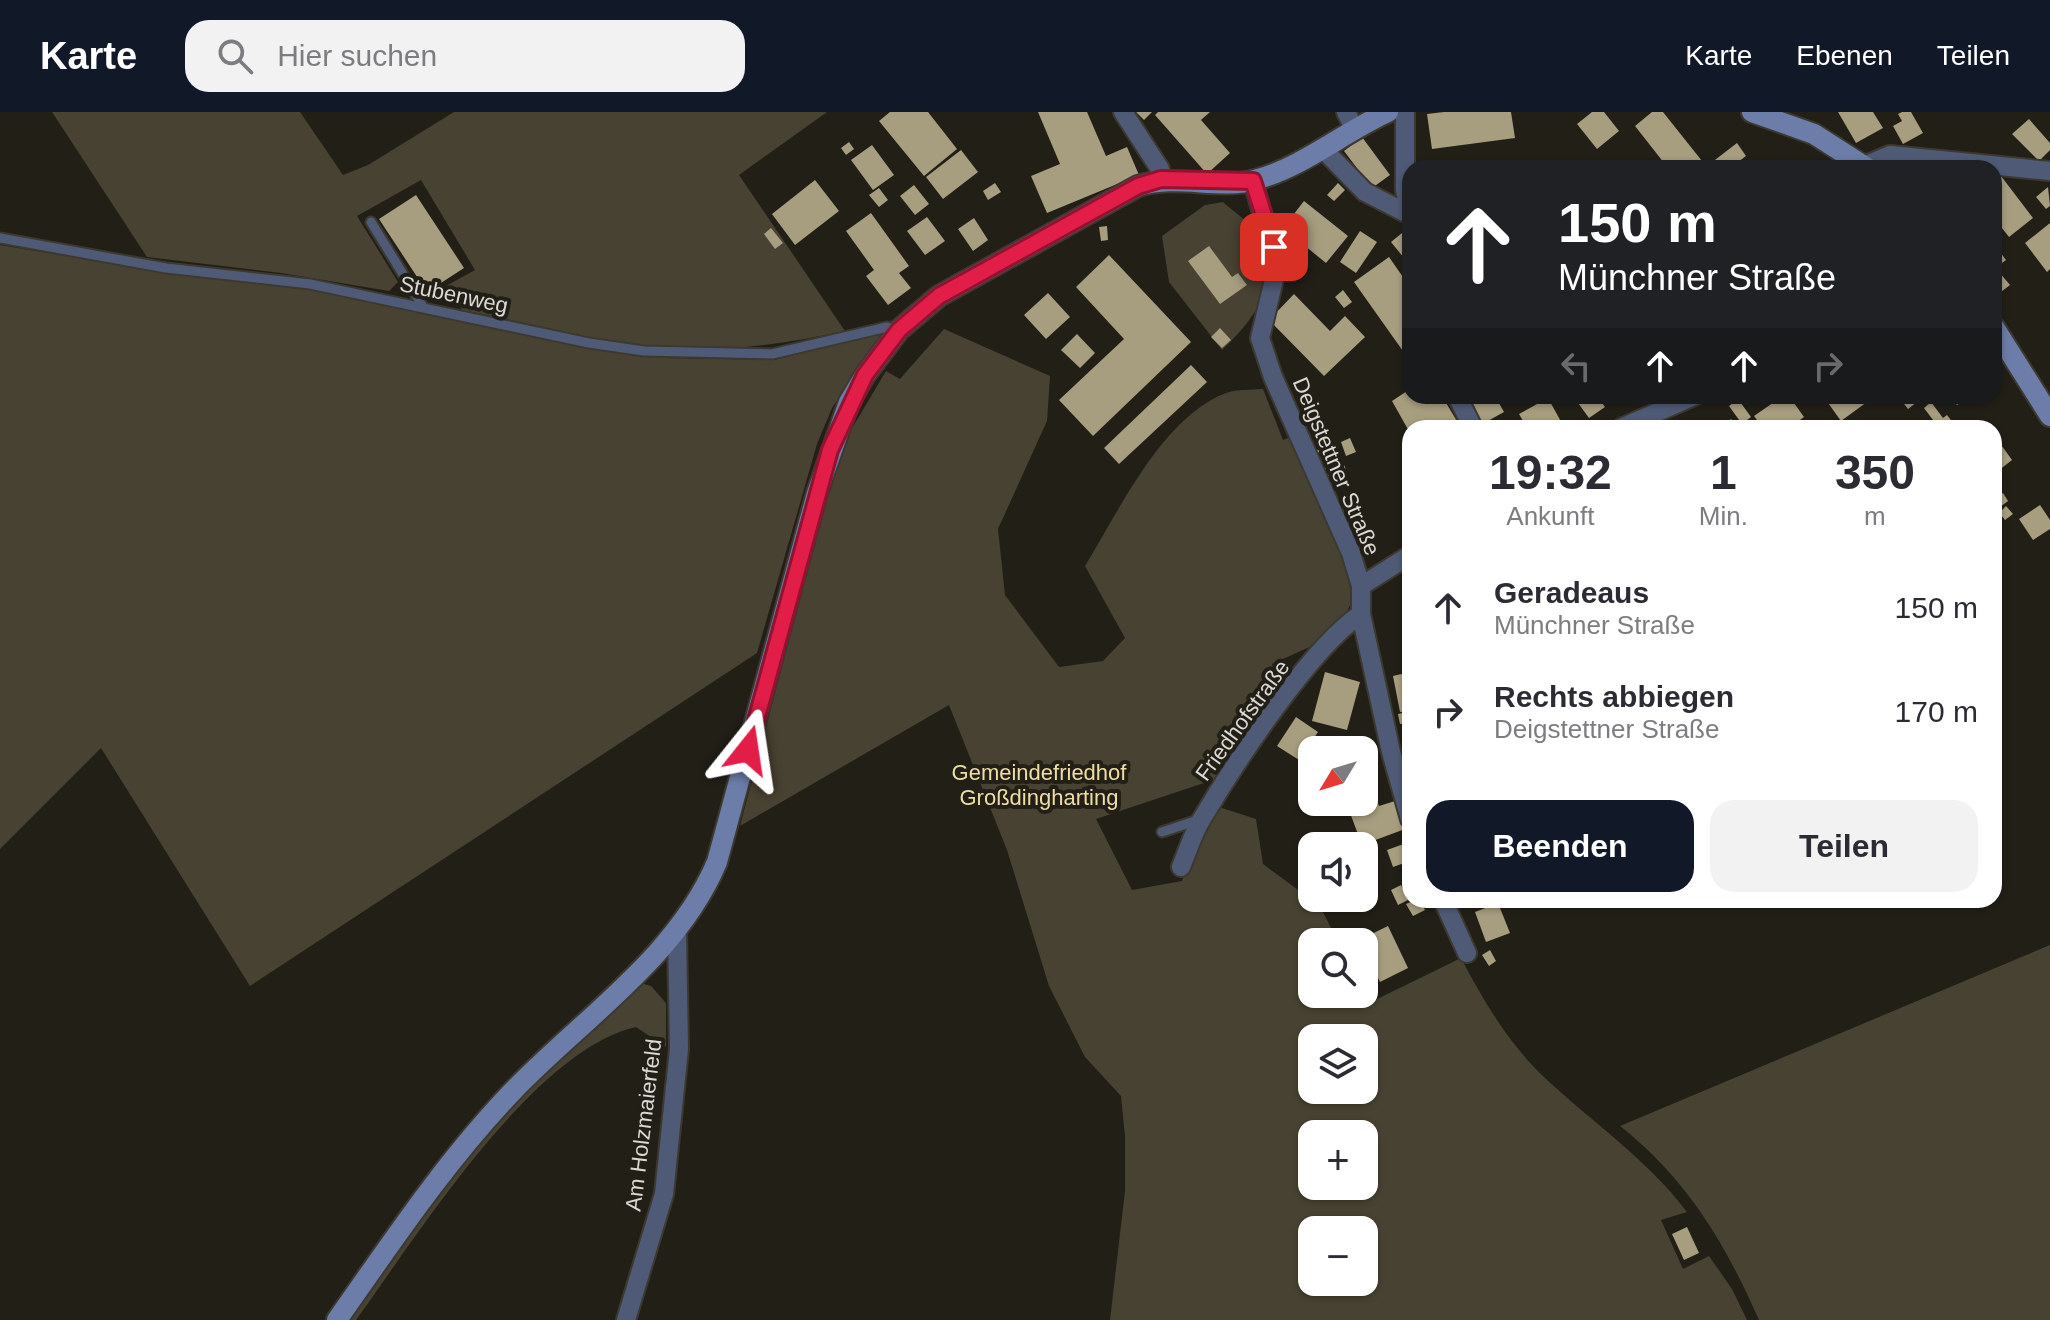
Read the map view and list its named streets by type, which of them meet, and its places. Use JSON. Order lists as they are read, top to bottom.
{
  "streets": {
    "street": ["Deigstettner Straße", "Friedhofstraße", "Am Holzmaierfeld"],
    "lane": ["Stubenweg"]
  },
  "crossings": [
    ["Deigstettner Straße", "Friedhofstraße"]
  ],
  "parks": ["Gemeindefriedhof Großdingharting"],
  "north": "bottom left",
  "page": {
    "header": "Karte",
    "search": "Hier suchen",
    "nav": ["Karte", "Ebenen", "Teilen"],
    "turn": ["150 m", "Münchner Straße"],
    "eta": [
      "19:32",
      "Ankunft",
      "1",
      "Min.",
      "350",
      "m"
    ],
    "list": [
      {
        "name": "Geradeaus",
        "note": "Münchner Straße",
        "value": "150 m"
      },
      {
        "name": "Rechts abbiegen",
        "note": "Deigstettner Straße",
        "value": "170 m"
      }
    ],
    "map_buttons": ["+", "−"],
    "buttons": ["Beenden", "Teilen"]
  }
}
